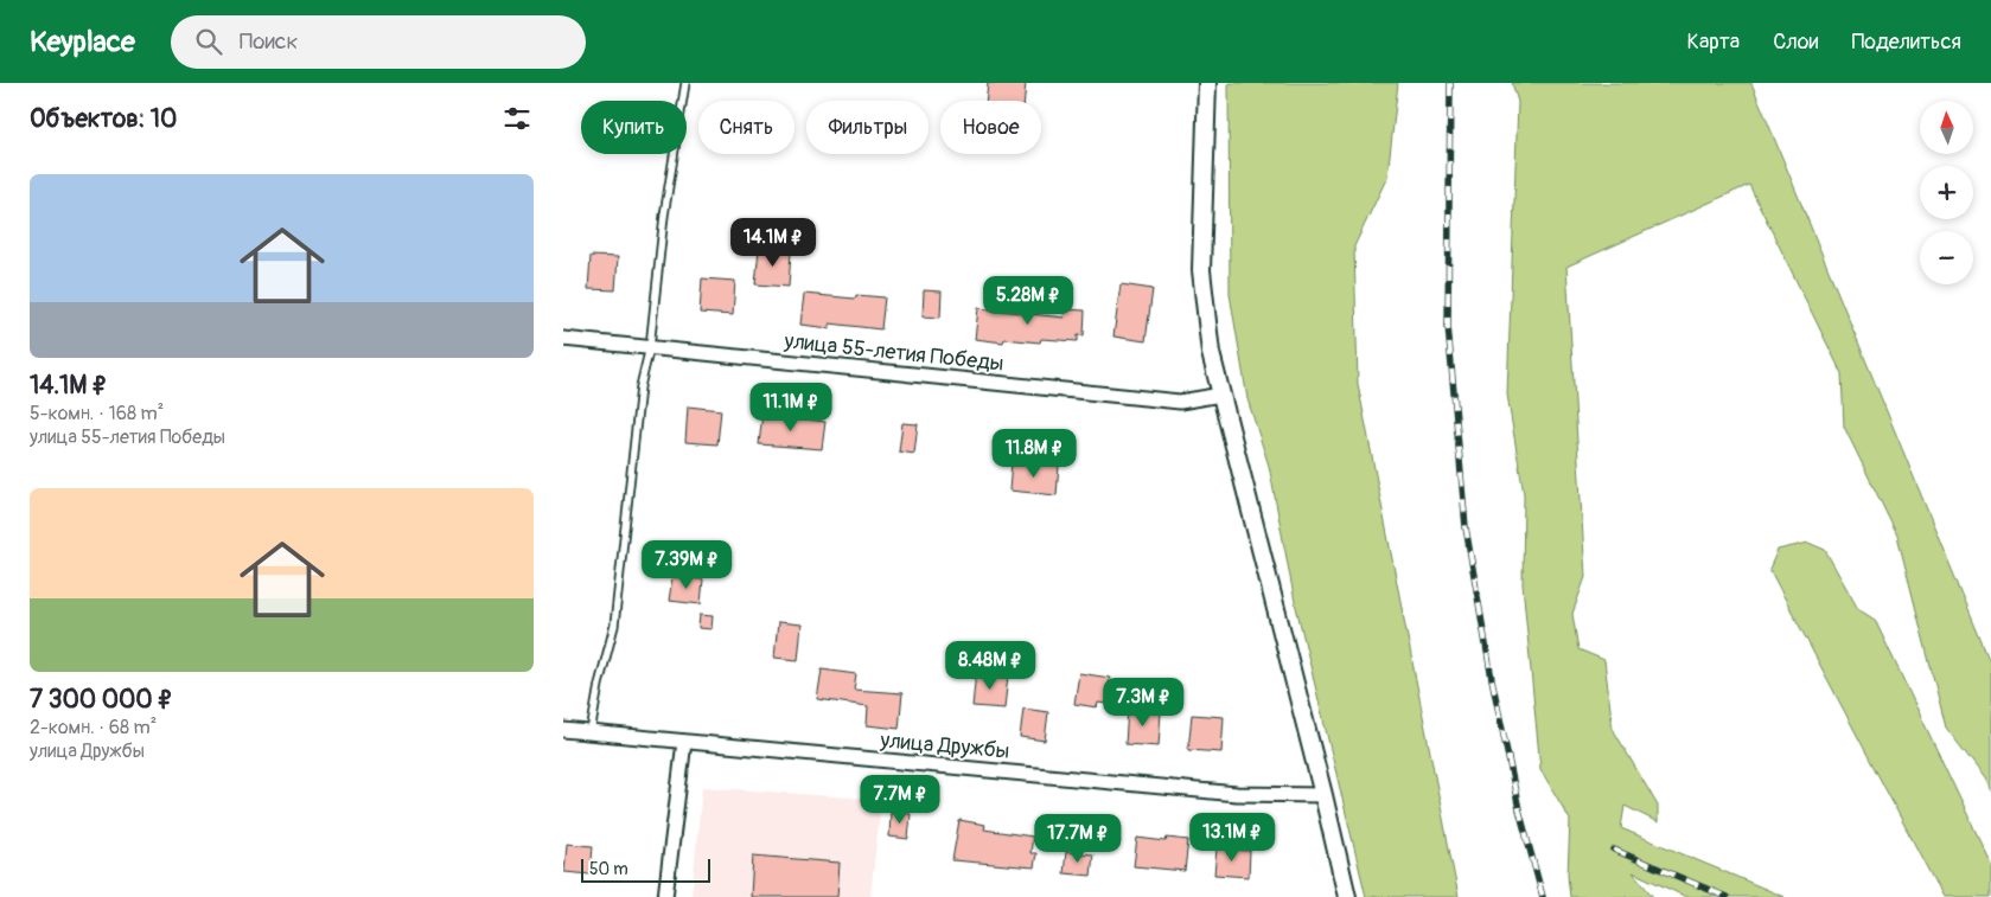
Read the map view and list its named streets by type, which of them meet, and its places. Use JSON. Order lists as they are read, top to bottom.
{
  "streets": {
    "street": ["улица 55-летия Победы", "улица Дружбы"]
  },
  "scale_bar": "50 m",
  "north": "top",
  "page": {
    "header": "Keyplace",
    "search": "Поиск",
    "nav": ["Карта", "Слои", "Поделиться"],
    "heading": "Объектов: 10",
    "map_buttons": ["+", "−"],
    "chip": [
      "Купить",
      "Снять",
      "Фильтры",
      "Новое"
    ],
    "list": [
      {
        "name": "14.1M ₽",
        "note": "5-комн. · 168 m² · улица 55-летия Победы"
      },
      {
        "name": "7 300 000 ₽",
        "note": "2-комн. · 68 m² · улица Дружбы"
      }
    ],
    "price": [
      "14.1M ₽",
      "5.28M ₽",
      "11.1M ₽",
      "11.8M ₽",
      "7.39M ₽",
      "8.48M ₽",
      "7.3M ₽",
      "7.7M ₽",
      "13.1M ₽",
      "17.7M ₽"
    ],
    "scale": "50 m"
  }
}
